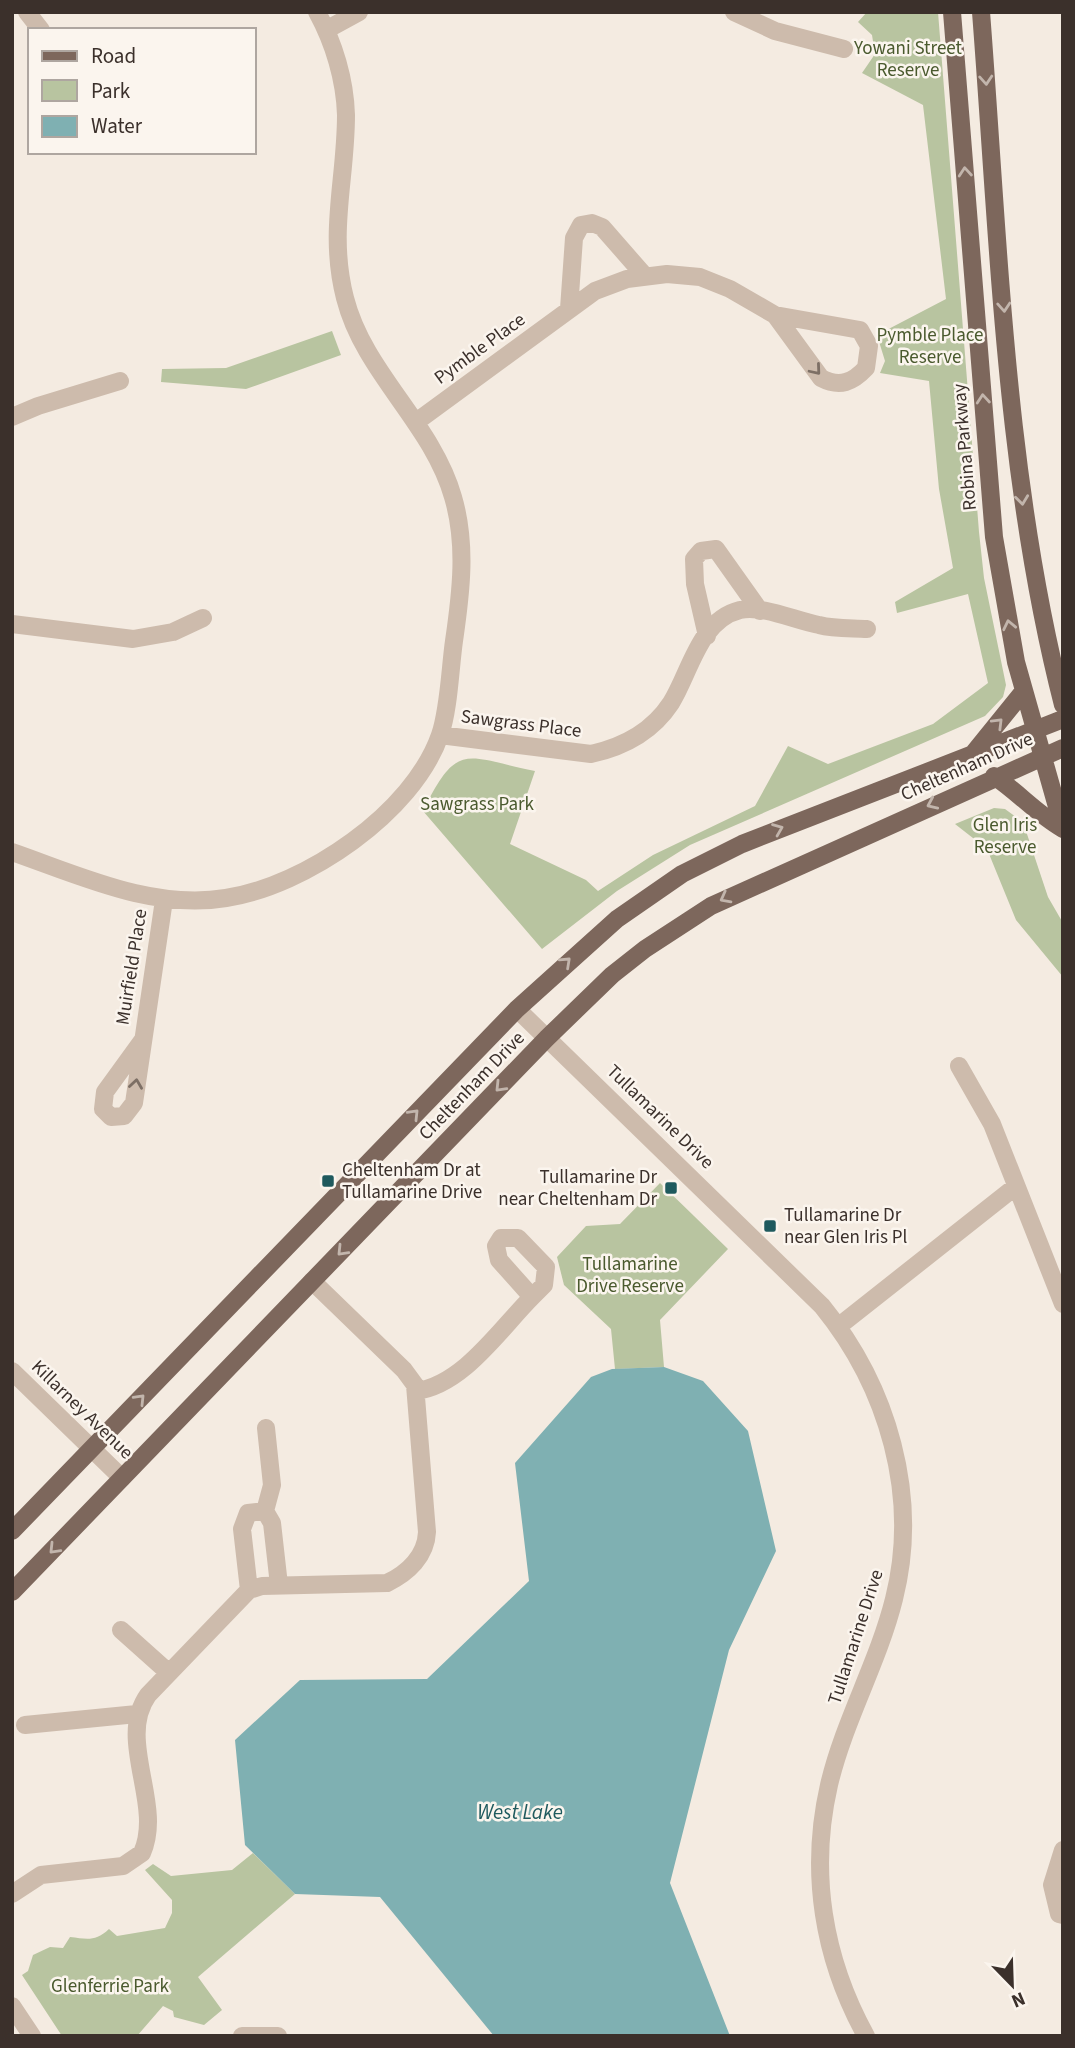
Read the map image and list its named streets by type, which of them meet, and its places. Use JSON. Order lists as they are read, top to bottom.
{
  "streets": {
    "main road": ["Robina Parkway", "Cheltenham Drive"],
    "street": [
      "Pymble Place",
      "Sawgrass Place",
      "Muirfield Place",
      "Tullamarine Drive",
      "Killarney Avenue"
    ]
  },
  "crossings": [
    ["Robina Parkway", "Cheltenham Drive"],
    ["Cheltenham Drive", "Tullamarine Drive"],
    ["Cheltenham Drive", "Killarney Avenue"]
  ],
  "water": ["West Lake"],
  "parks": [
    "Yowani Street Reserve",
    "Pymble Place Reserve",
    "Sawgrass Park",
    "Glen Iris Reserve",
    "Tullamarine Drive Reserve",
    "Glenferrie Park"
  ],
  "places": {
    "transit": ["Cheltenham Dr at Tullamarine Drive", "Tullamarine Dr near Cheltenham Dr", "Tullamarine Dr near Glen Iris Pl"]
  },
  "legend": ["Road", "Park", "Water"],
  "north": "bottom right"
}
